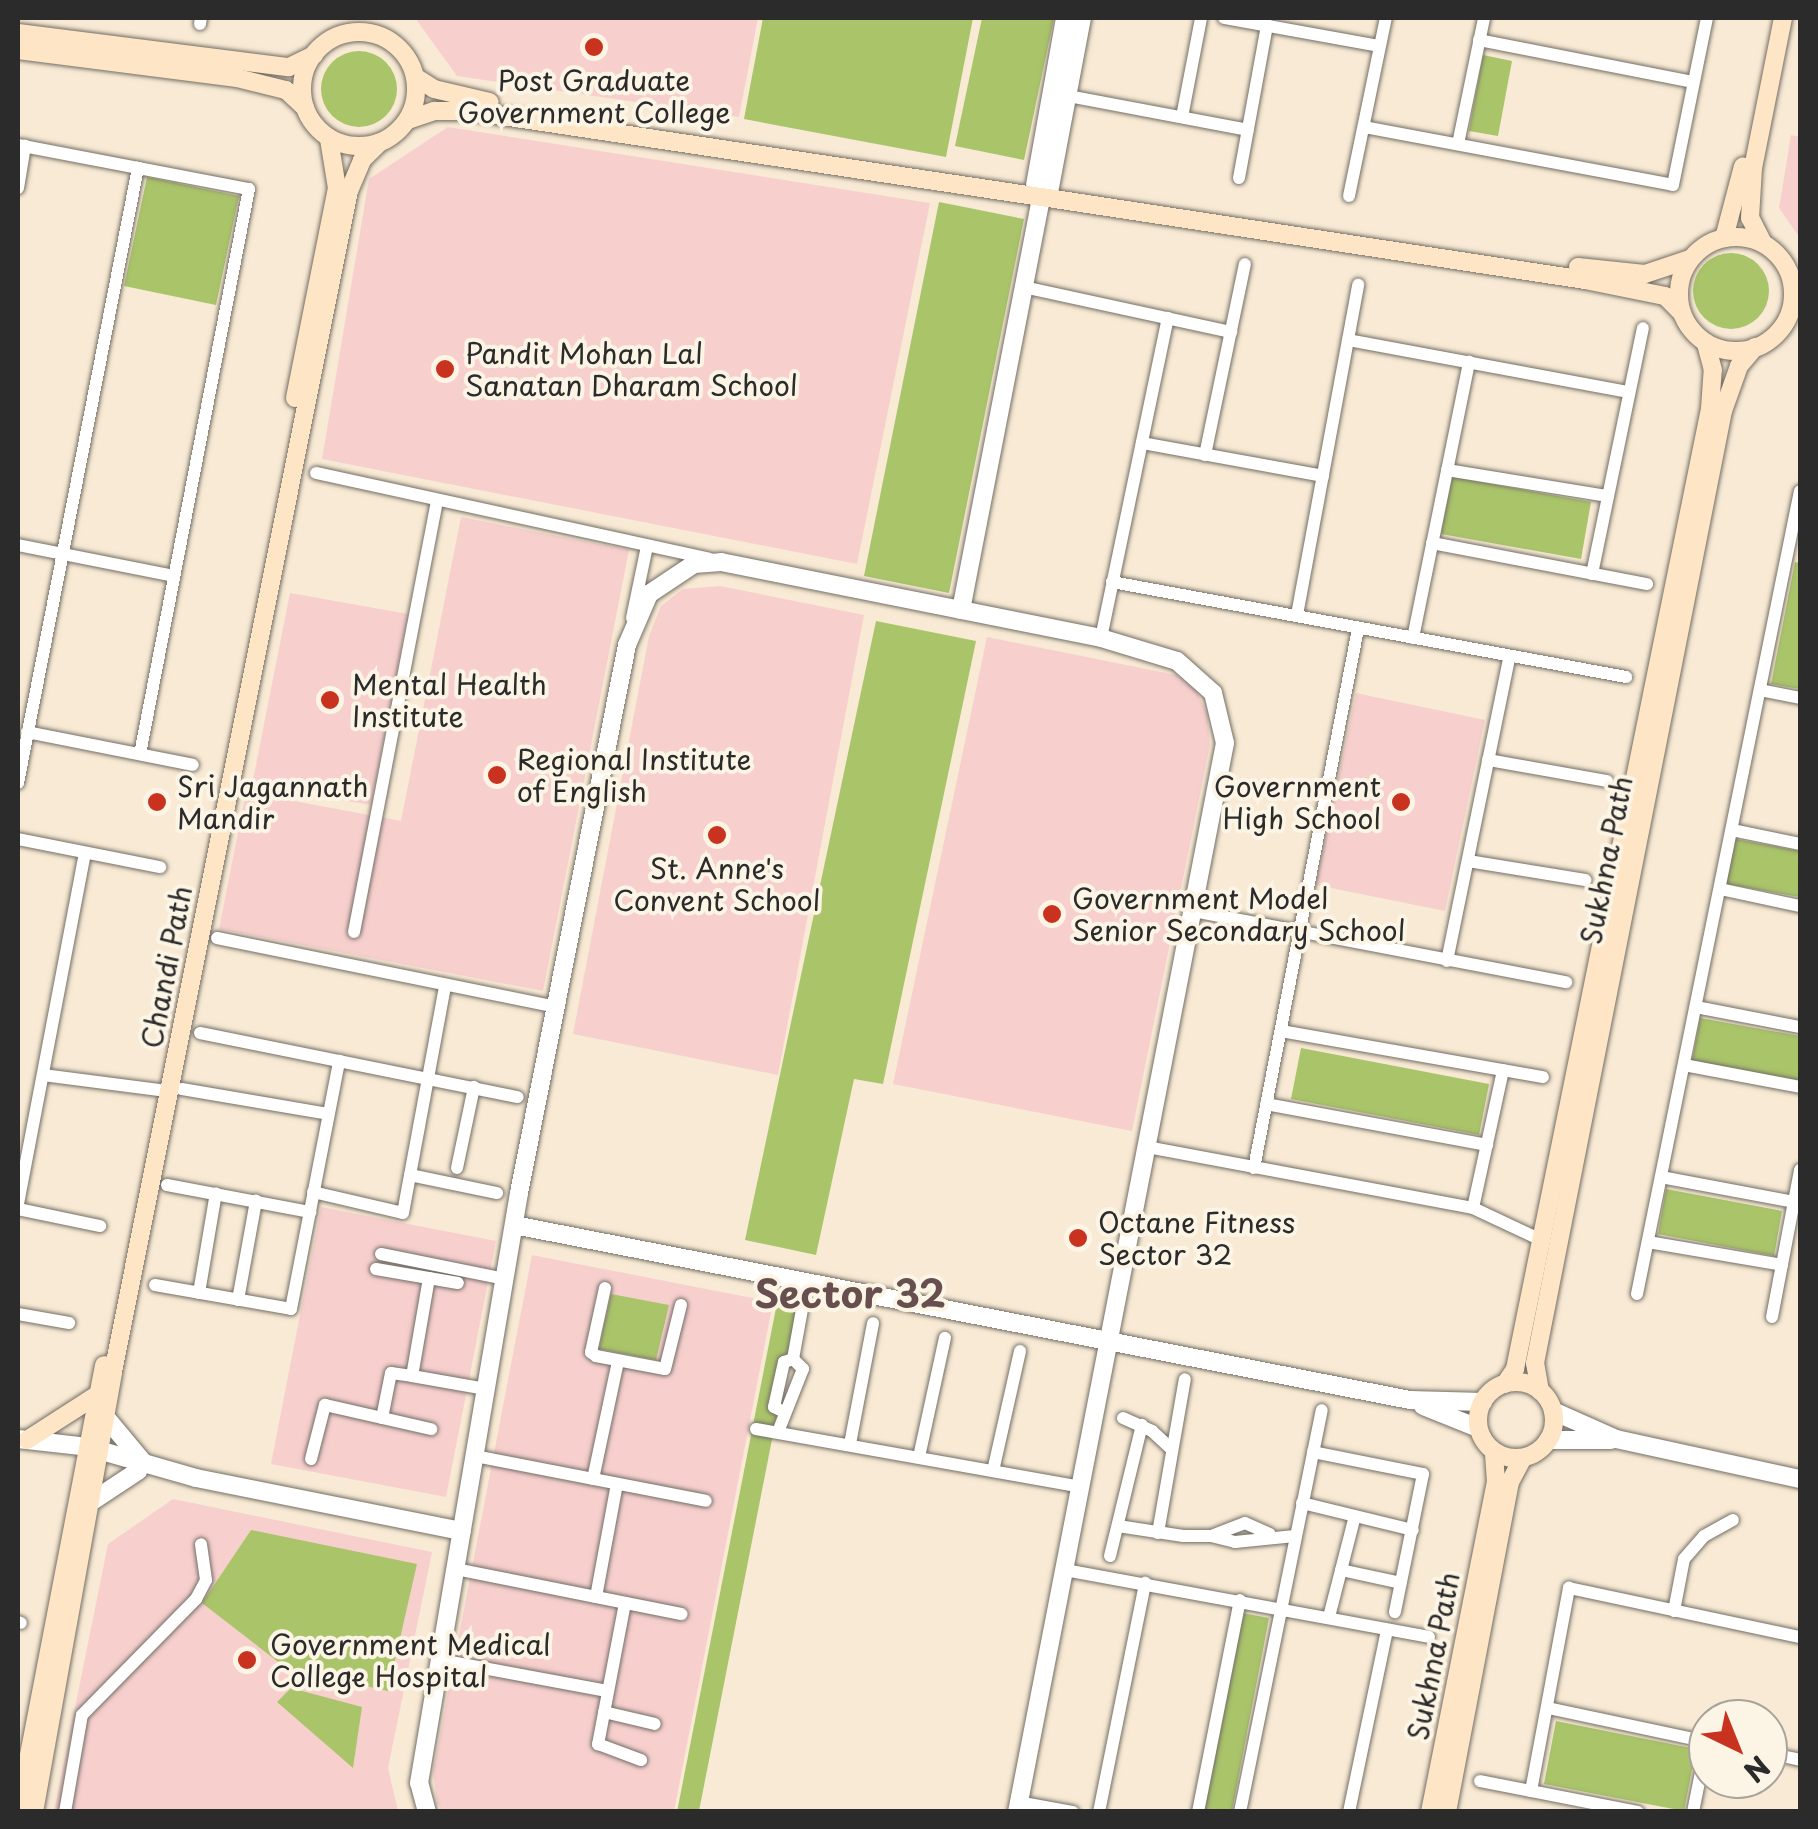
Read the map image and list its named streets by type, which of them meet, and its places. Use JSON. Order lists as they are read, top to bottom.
{
  "streets": {
    "main road": ["Sukhna Path", "Chandi Path"]
  },
  "districts": ["Sector 32"],
  "places": [
    "Post Graduate Government College",
    "Pandit Mohan Lal Sanatan Dharam School",
    "Mental Health Institute",
    "Regional Institute of English",
    "Sri Jagannath Mandir",
    "Government High School",
    "St. Anne's Convent School",
    "Government Model Senior Secondary School",
    "Octane Fitness Sector 32",
    "Government Medical College Hospital"
  ],
  "north": "bottom right"
}
